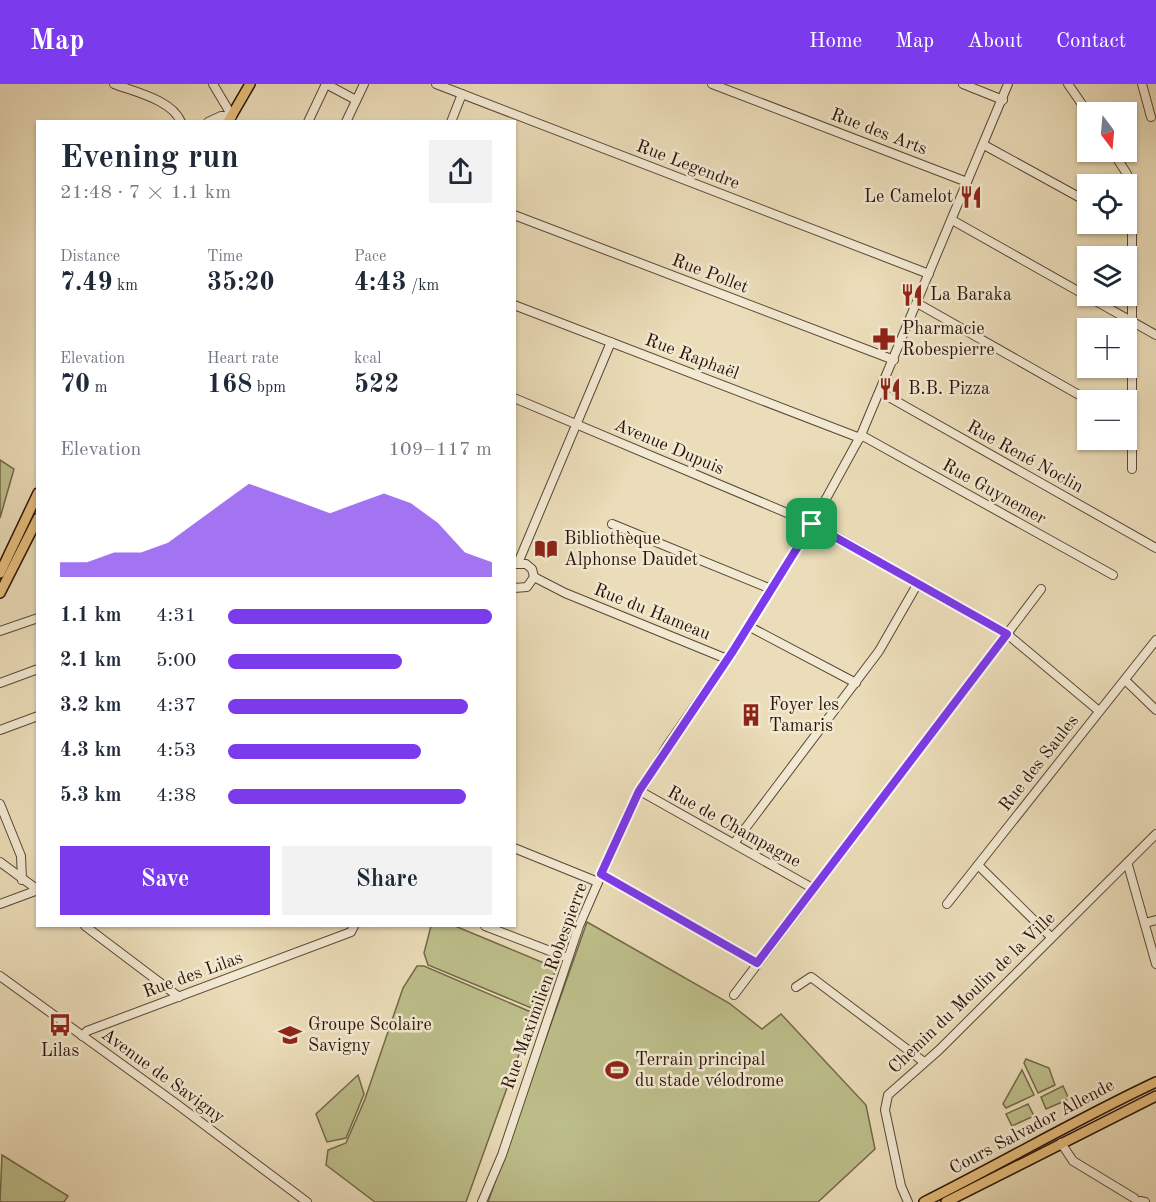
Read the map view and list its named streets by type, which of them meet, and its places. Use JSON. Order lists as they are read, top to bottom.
{
  "streets": {
    "main road": ["Cours Salvador Allende"],
    "street": [
      "Rue des Arts",
      "Rue Legendre",
      "Rue Pollet",
      "Rue Raphaël",
      "Avenue Dupuis",
      "Rue René Noclin",
      "Rue Guynemer",
      "Rue du Hameau",
      "Rue des Saules",
      "Rue de Champagne",
      "Rue des Lilas",
      "Rue Maximilien Robespierre",
      "Chemin du Moulin de la Ville",
      "Avenue de Savigny"
    ]
  },
  "crossings": [
    ["Rue des Arts", "Rue Maximilien Robespierre"],
    ["Rue Legendre", "Rue Maximilien Robespierre"],
    ["Rue Pollet", "Rue Maximilien Robespierre"],
    ["Rue Raphaël", "Rue Guynemer"],
    ["Rue Raphaël", "Rue Maximilien Robespierre"],
    ["Avenue Dupuis", "Rue des Saules"],
    ["Avenue Dupuis", "Rue Maximilien Robespierre"],
    ["Rue René Noclin", "Rue Maximilien Robespierre"],
    ["Rue Guynemer", "Rue Maximilien Robespierre"],
    ["Rue du Hameau", "Rue Maximilien Robespierre"],
    ["Rue de Champagne", "Rue Maximilien Robespierre"],
    ["Rue des Lilas", "Avenue de Savigny"]
  ],
  "places": {
    "restaurant": ["Le Camelot", "La Baraka", "B.B. Pizza"],
    "pharmacy": ["Pharmacie Robespierre"],
    "library": ["Bibliothèque Alphonse Daudet"],
    "building": ["Foyer les Tamaris"],
    "bus stop": ["Lilas"],
    "school or university": ["Groupe Scolaire Savigny"],
    "sports": ["Terrain principal du stade vélodrome"]
  },
  "north": "bottom",
  "page": {
    "header": "Map",
    "nav": [
      "Home",
      "Map",
      "About",
      "Contact"
    ],
    "map_buttons": ["+", "−"],
    "heading": ["Evening run", "21:48 · 7 × 1.1 km"],
    "stats": [
      ["Distance", "7.49 km"],
      ["Time", "35:20"],
      ["Pace", "4:43 /km"],
      ["Elevation", "70 m"],
      ["Heart rate", "168 bpm"],
      ["kcal", "522"]
    ],
    "chart": ["Elevation", "109–117 m"],
    "list": [
      {
        "name": "1.1 km",
        "note": "4:31"
      },
      {
        "name": "2.1 km",
        "note": "5:00"
      },
      {
        "name": "3.2 km",
        "note": "4:37"
      },
      {
        "name": "4.3 km",
        "note": "4:53"
      },
      {
        "name": "5.3 km",
        "note": "4:38"
      }
    ],
    "buttons": ["Save", "Share"]
  }
}
